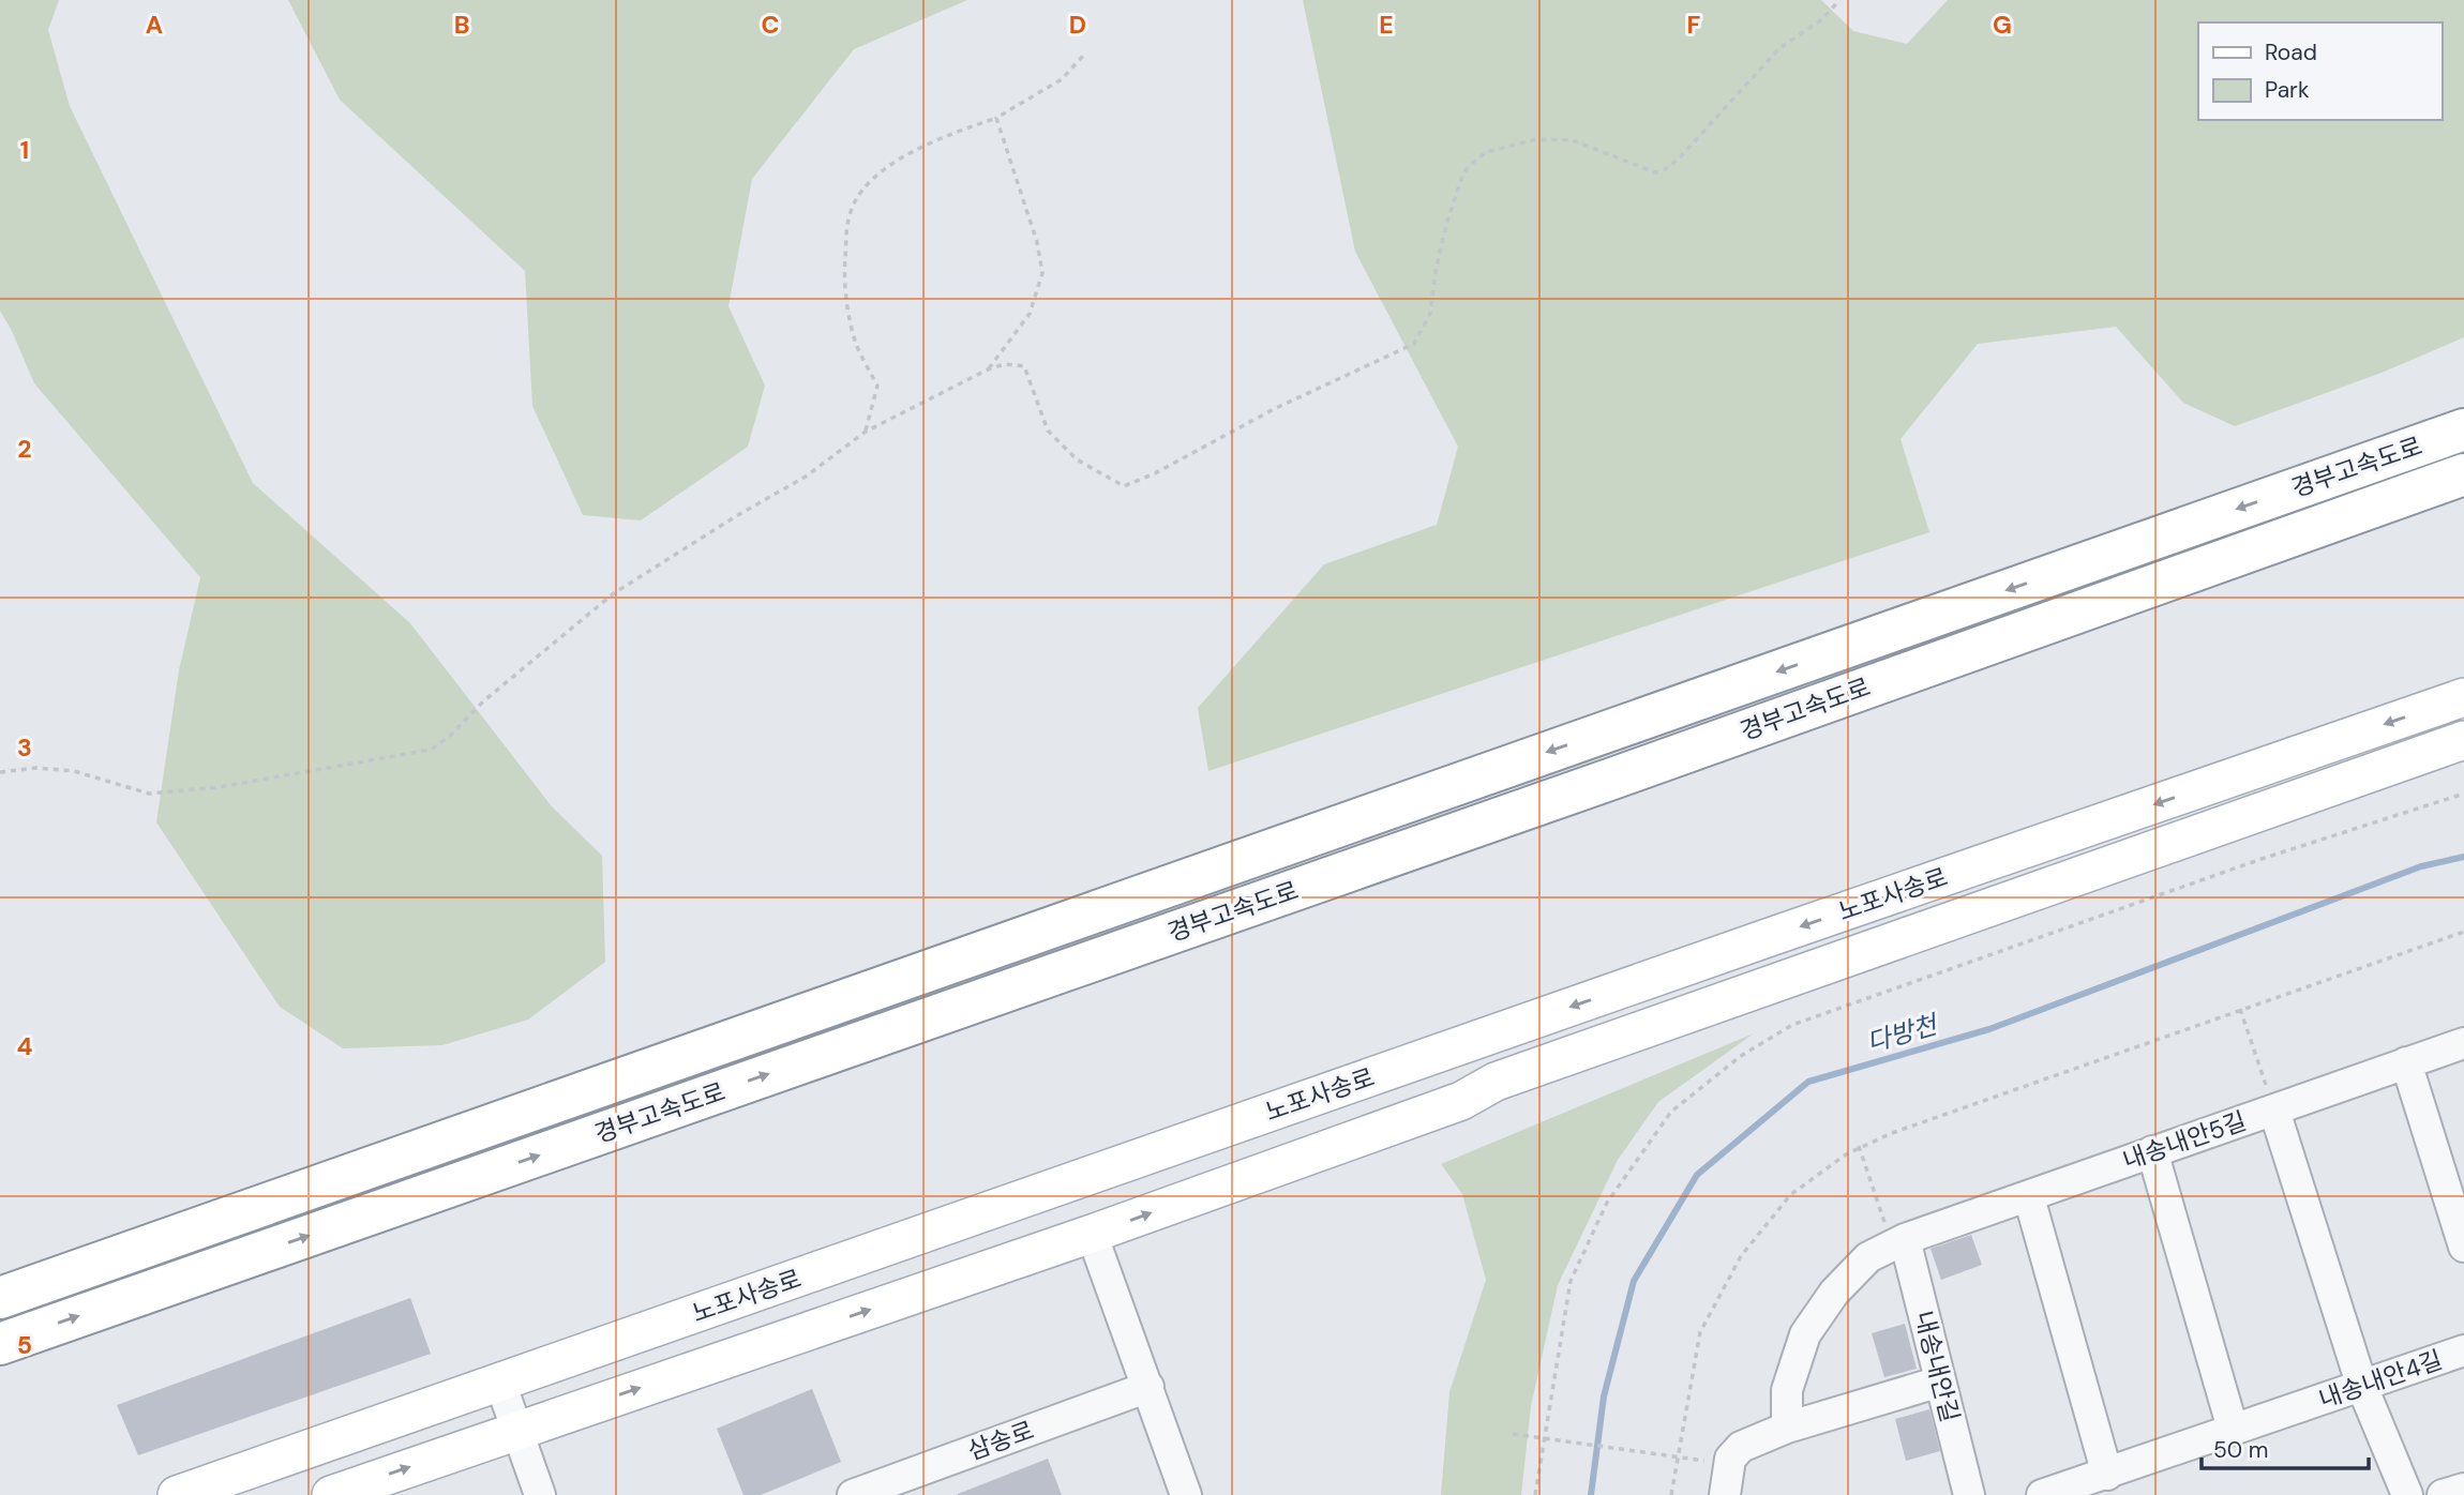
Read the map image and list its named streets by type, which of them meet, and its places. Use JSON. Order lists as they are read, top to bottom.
{
  "streets": {
    "highway": ["경부고속도로"],
    "main road": ["노포사송로"],
    "street": [
      "내송내안5길",
      "내송내안길",
      "내송내안4길",
      "삼송로"
    ]
  },
  "crossings": [
    ["내송내안5길", "내송내안길"]
  ],
  "water": ["다방천"],
  "legend": ["Road", "Park"],
  "scale_bar": "50 m",
  "grid": {
    "columns": [
      "A",
      "B",
      "C",
      "D",
      "E",
      "F",
      "G"
    ],
    "rows": [
      "1",
      "2",
      "3",
      "4",
      "5"
    ]
  }
}
